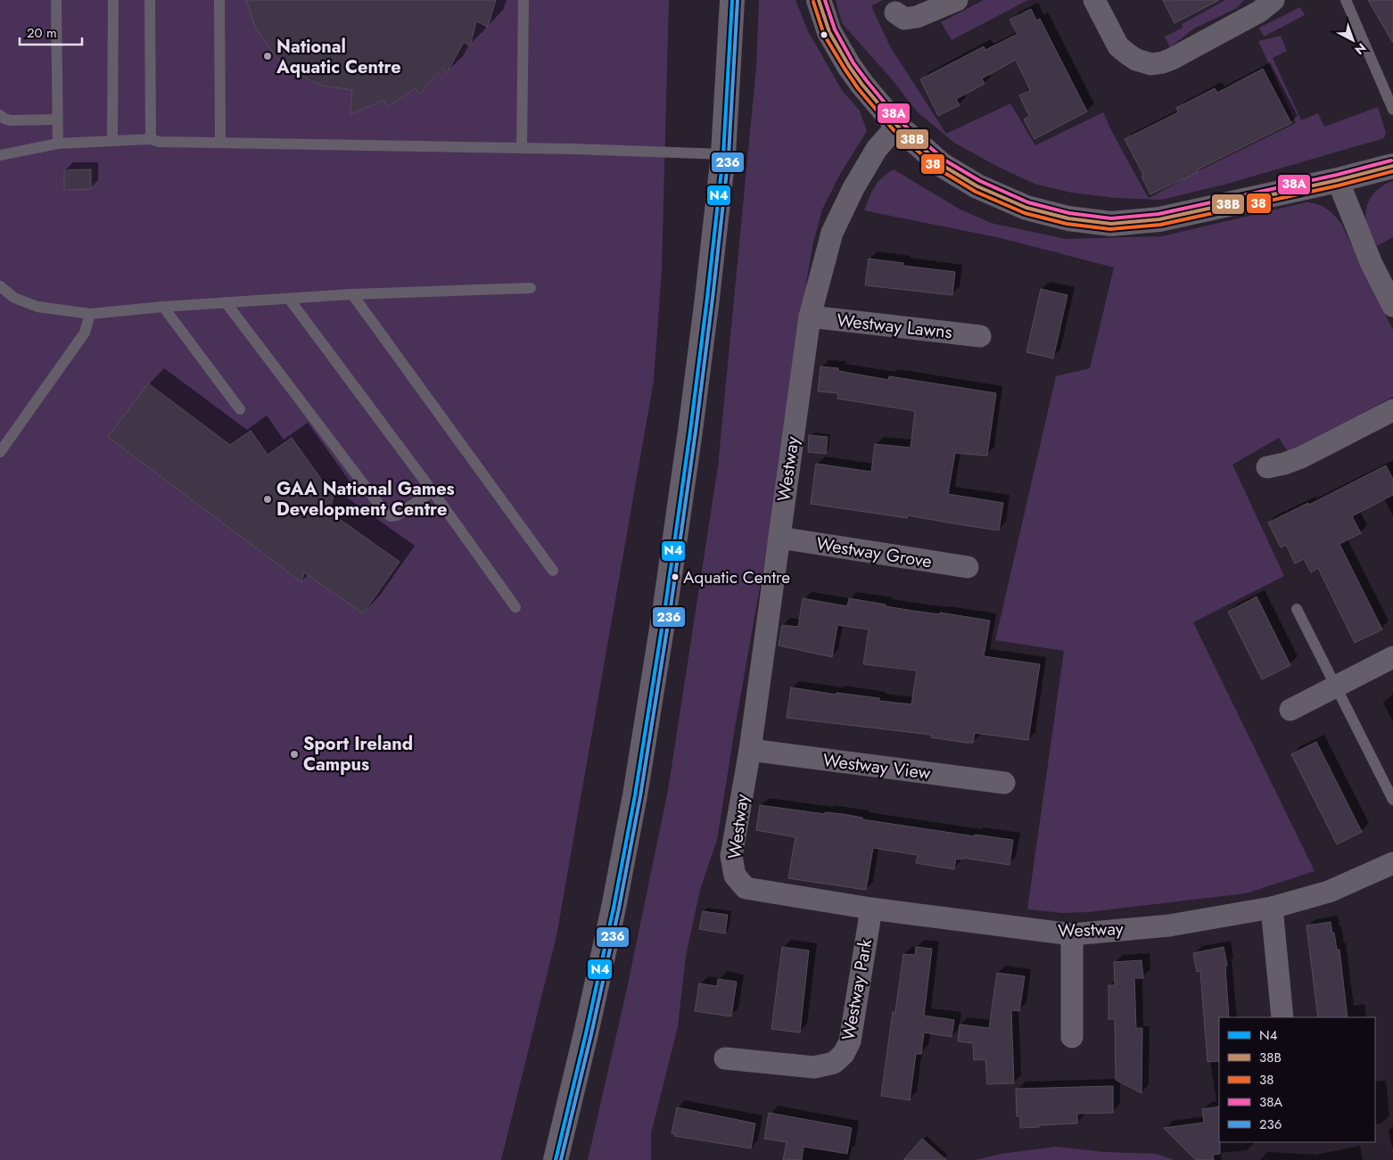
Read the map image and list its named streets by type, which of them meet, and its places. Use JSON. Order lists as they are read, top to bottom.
{
  "streets": {
    "street": [
      "Westway Lawns",
      "Westway",
      "Westway Grove",
      "Westway View",
      "Westway Park"
    ]
  },
  "crossings": [
    ["Westway Lawns", "Westway"],
    ["Westway", "Westway Grove"],
    ["Westway", "Westway View"],
    ["Westway", "Westway Park"]
  ],
  "places": [
    "National Aquatic Centre",
    "GAA National Games Development Centre",
    "Aquatic Centre",
    "Sport Ireland Campus"
  ],
  "lines": [
    "transit line N4",
    "transit line 38B",
    "transit line 38A",
    "transit line 236",
    "transit line 38"
  ],
  "legend": [
    "N4",
    "38B",
    "38",
    "38A",
    "236"
  ],
  "scale_bar": "20 m",
  "north": "bottom right"
}
